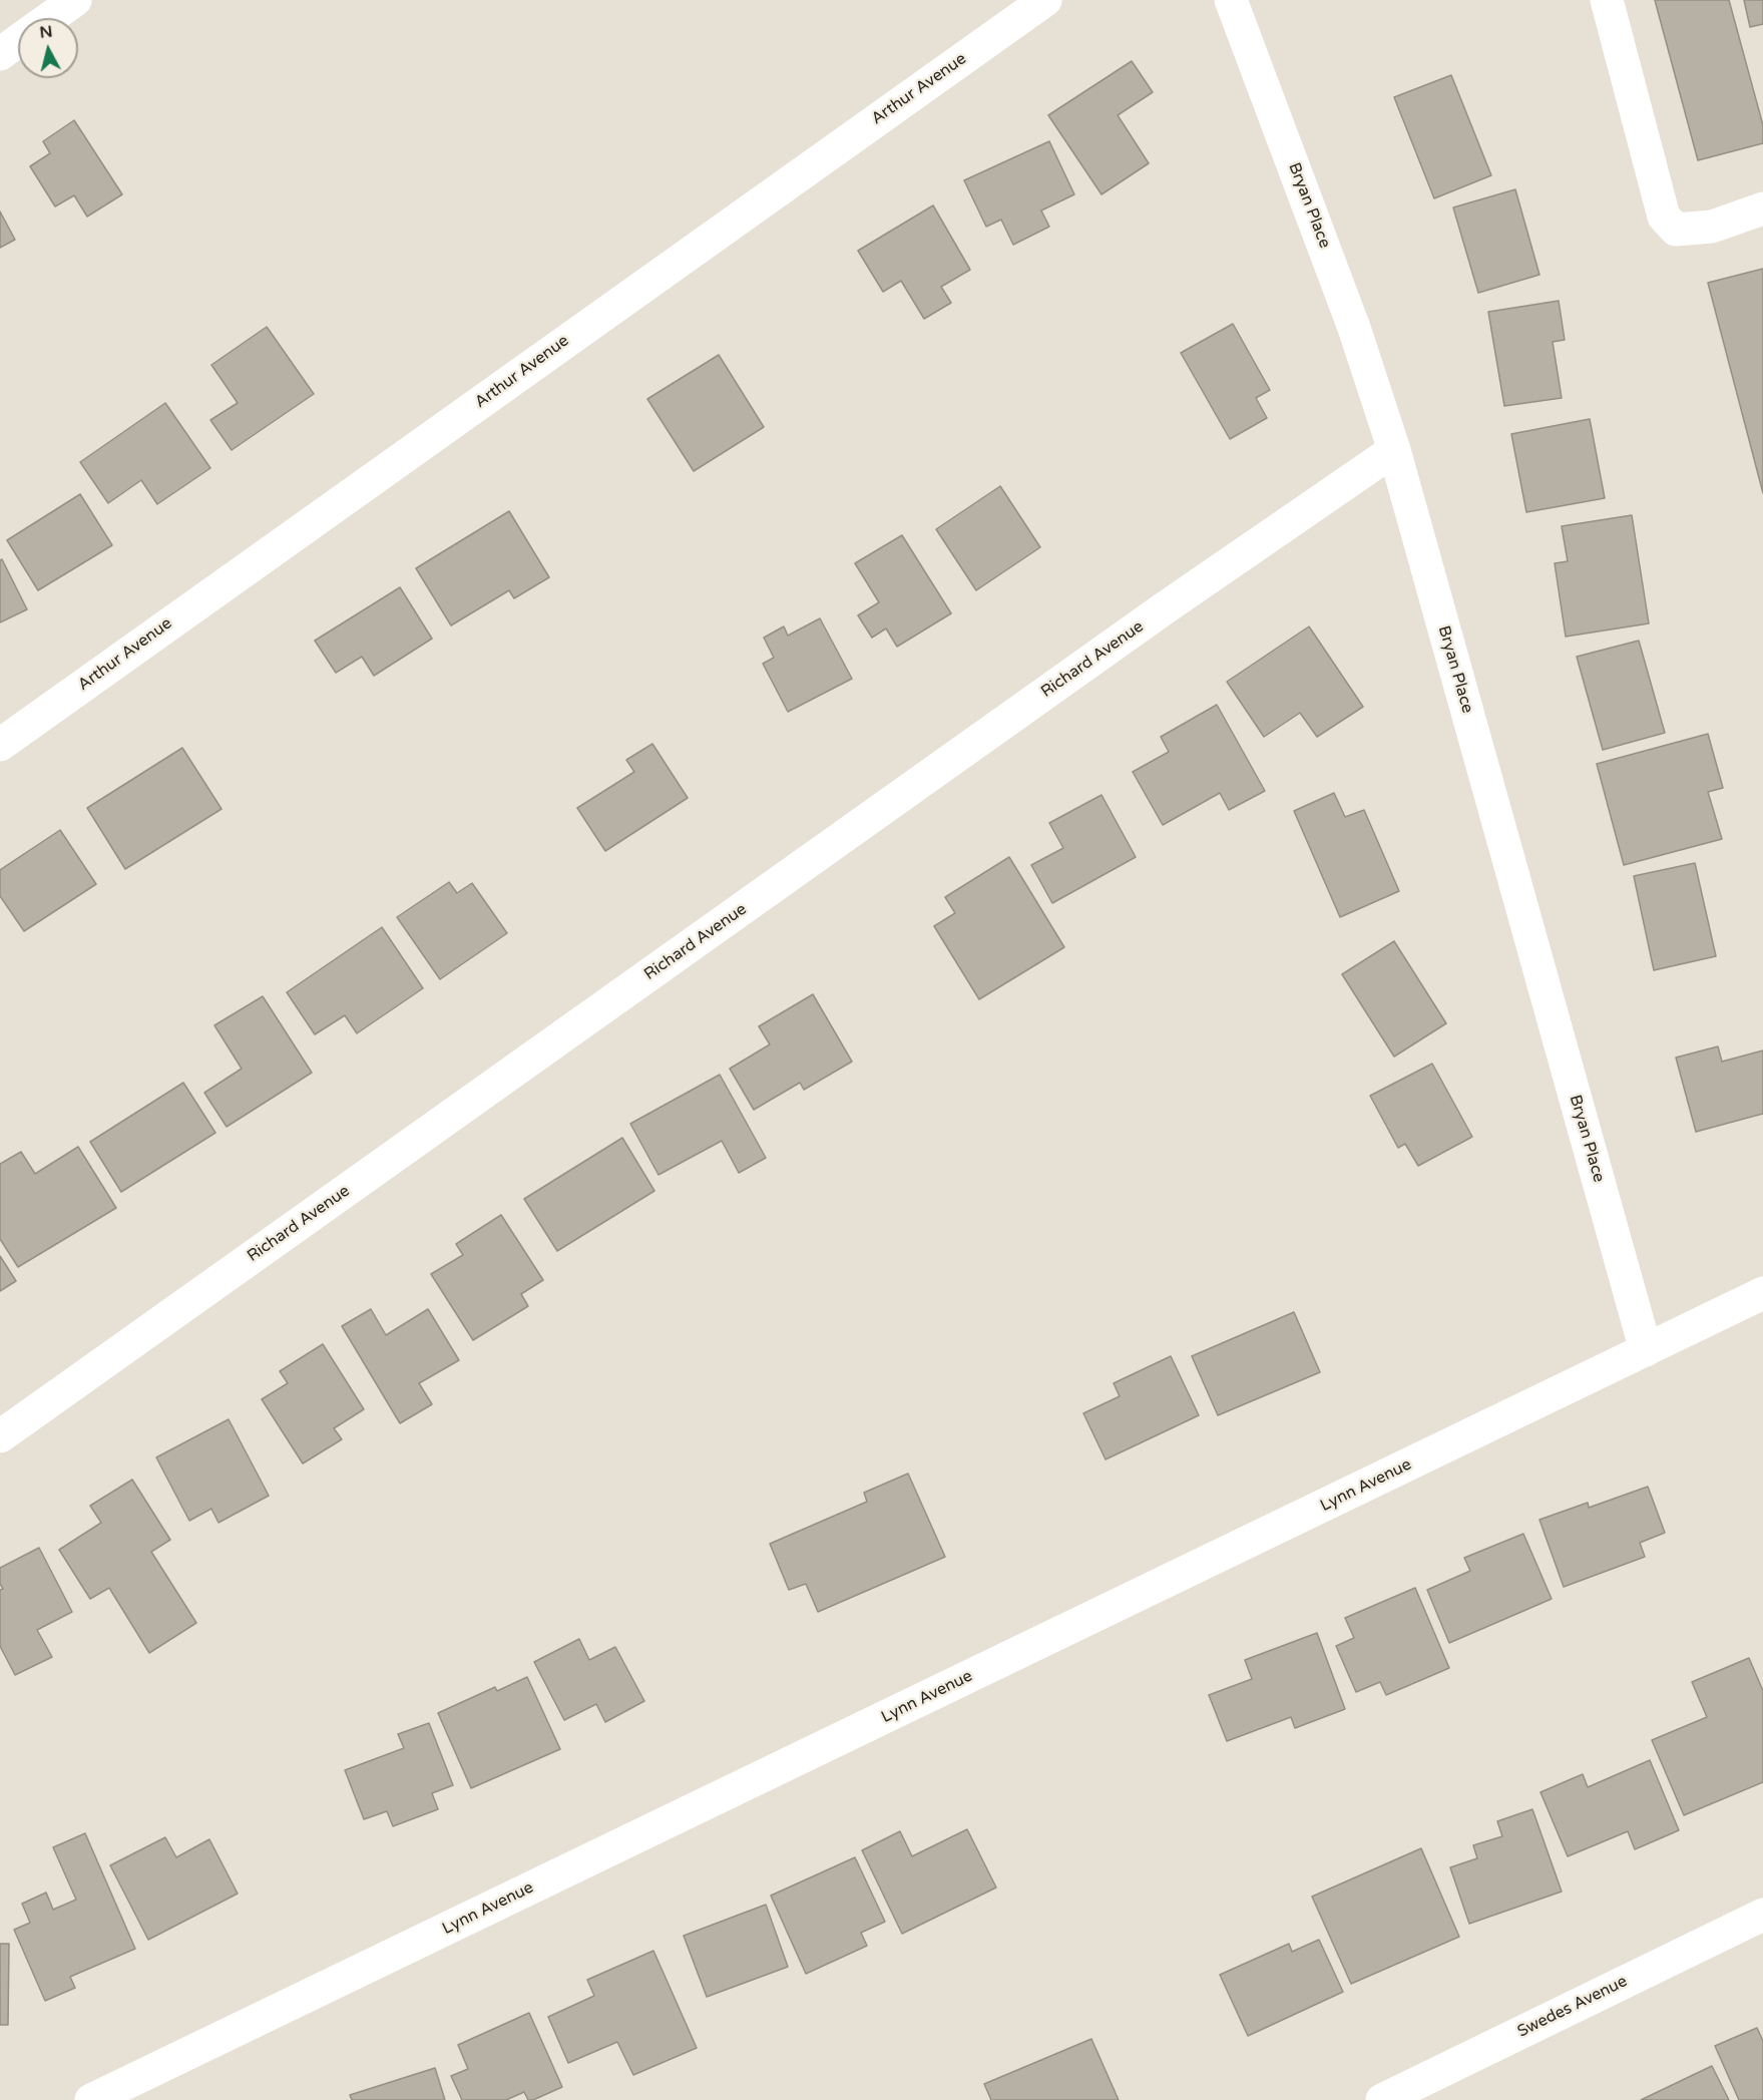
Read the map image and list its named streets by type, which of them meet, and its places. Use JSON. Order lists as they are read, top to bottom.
{
  "streets": {
    "street": [
      "Arthur Avenue",
      "Bryan Place",
      "Richard Avenue",
      "Lynn Avenue",
      "Swedes Avenue"
    ]
  },
  "crossings": [
    ["Bryan Place", "Richard Avenue"],
    ["Bryan Place", "Lynn Avenue"]
  ],
  "north": "top"
}
